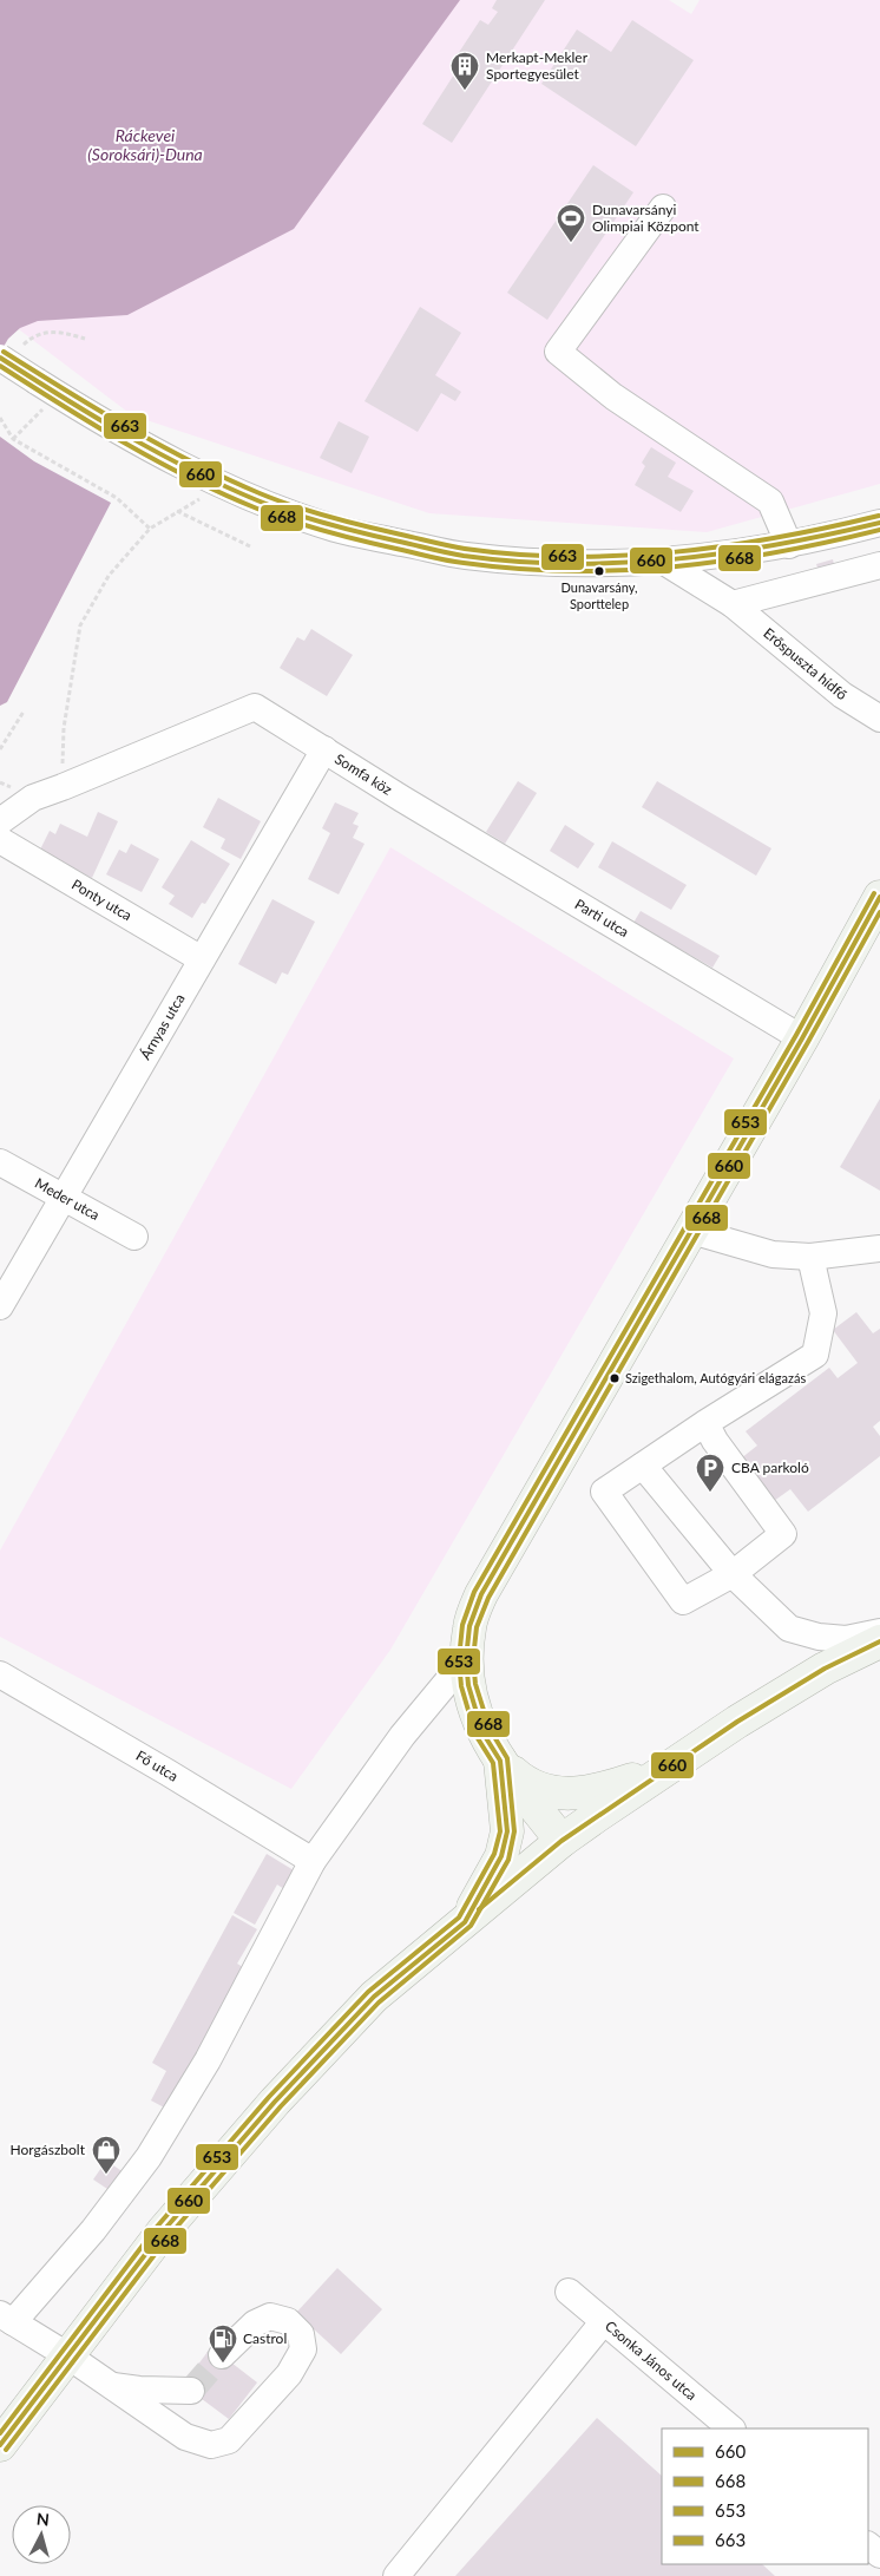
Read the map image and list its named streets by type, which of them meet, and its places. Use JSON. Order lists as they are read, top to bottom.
{
  "streets": {
    "street": [
      "Erőspuszta hídfő",
      "Somfa köz",
      "Ponty utca",
      "Parti utca",
      "Árnyas utca",
      "Meder utca",
      "Fő utca",
      "Csonka János utca"
    ]
  },
  "crossings": [
    ["Somfa köz", "Parti utca"],
    ["Somfa köz", "Árnyas utca"],
    ["Ponty utca", "Árnyas utca"],
    ["Árnyas utca", "Meder utca"]
  ],
  "water": ["Ráckevei (Soroksári)-Duna"],
  "places": {
    "building": ["Merkapt-Mekler Sportegyesület"],
    "sports": ["Dunavarsányi Olimpiai Központ"],
    "other": ["Dunavarsány, Sporttelep", "Szigethalom, Autógyári elágazás"],
    "parking": ["CBA parkoló"],
    "shop": ["Horgászbolt"],
    "fuel station": ["Castrol"]
  },
  "lines": [
    "transit line 663",
    "transit line 660",
    "transit line 668",
    "transit line 653"
  ],
  "legend": [
    "660",
    "668",
    "653",
    "663"
  ],
  "north": "top"
}
